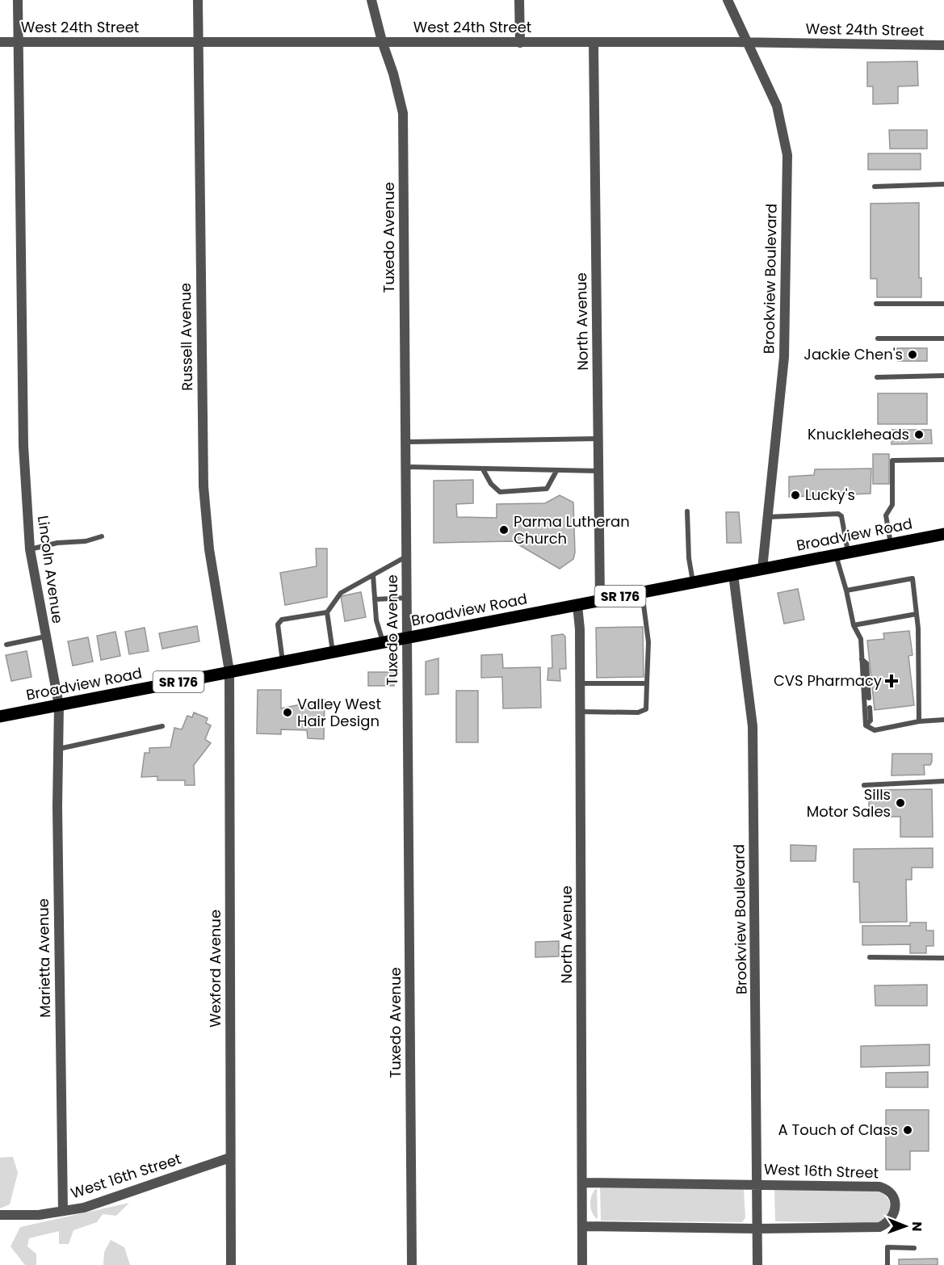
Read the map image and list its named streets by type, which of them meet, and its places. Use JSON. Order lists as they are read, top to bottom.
{
  "streets": {
    "main road": ["Broadview Road", "SR 176"],
    "street": [
      "West 24th Street",
      "Tuxedo Avenue",
      "Brookview Boulevard",
      "North Avenue",
      "Russell Avenue",
      "Lincoln Avenue",
      "Marietta Avenue",
      "Wexford Avenue",
      "West 16th Street"
    ]
  },
  "crossings": [
    ["West 24th Street", "Tuxedo Avenue"],
    ["West 24th Street", "Brookview Boulevard"],
    ["West 24th Street", "North Avenue"],
    ["West 24th Street", "Russell Avenue"],
    ["West 24th Street", "Lincoln Avenue"],
    ["Tuxedo Avenue", "Broadview Road"],
    ["Brookview Boulevard", "Broadview Road"],
    ["Brookview Boulevard", "West 16th Street"],
    ["North Avenue", "Broadview Road"],
    ["North Avenue", "West 16th Street"],
    ["Russell Avenue", "Broadview Road"],
    ["Russell Avenue", "Wexford Avenue"],
    ["Broadview Road", "Lincoln Avenue"],
    ["Broadview Road", "Marietta Avenue"],
    ["Broadview Road", "Wexford Avenue"],
    ["Lincoln Avenue", "Marietta Avenue"],
    ["Marietta Avenue", "West 16th Street"],
    ["Wexford Avenue", "West 16th Street"]
  ],
  "places": {
    "other": [
      "Jackie Chen's",
      "Knuckleheads",
      "Lucky's",
      "Parma Lutheran Church",
      "Valley West Hair Design",
      "Sills Motor Sales",
      "A Touch of Class"
    ],
    "health": ["CVS Pharmacy"]
  },
  "north": "right"
}
